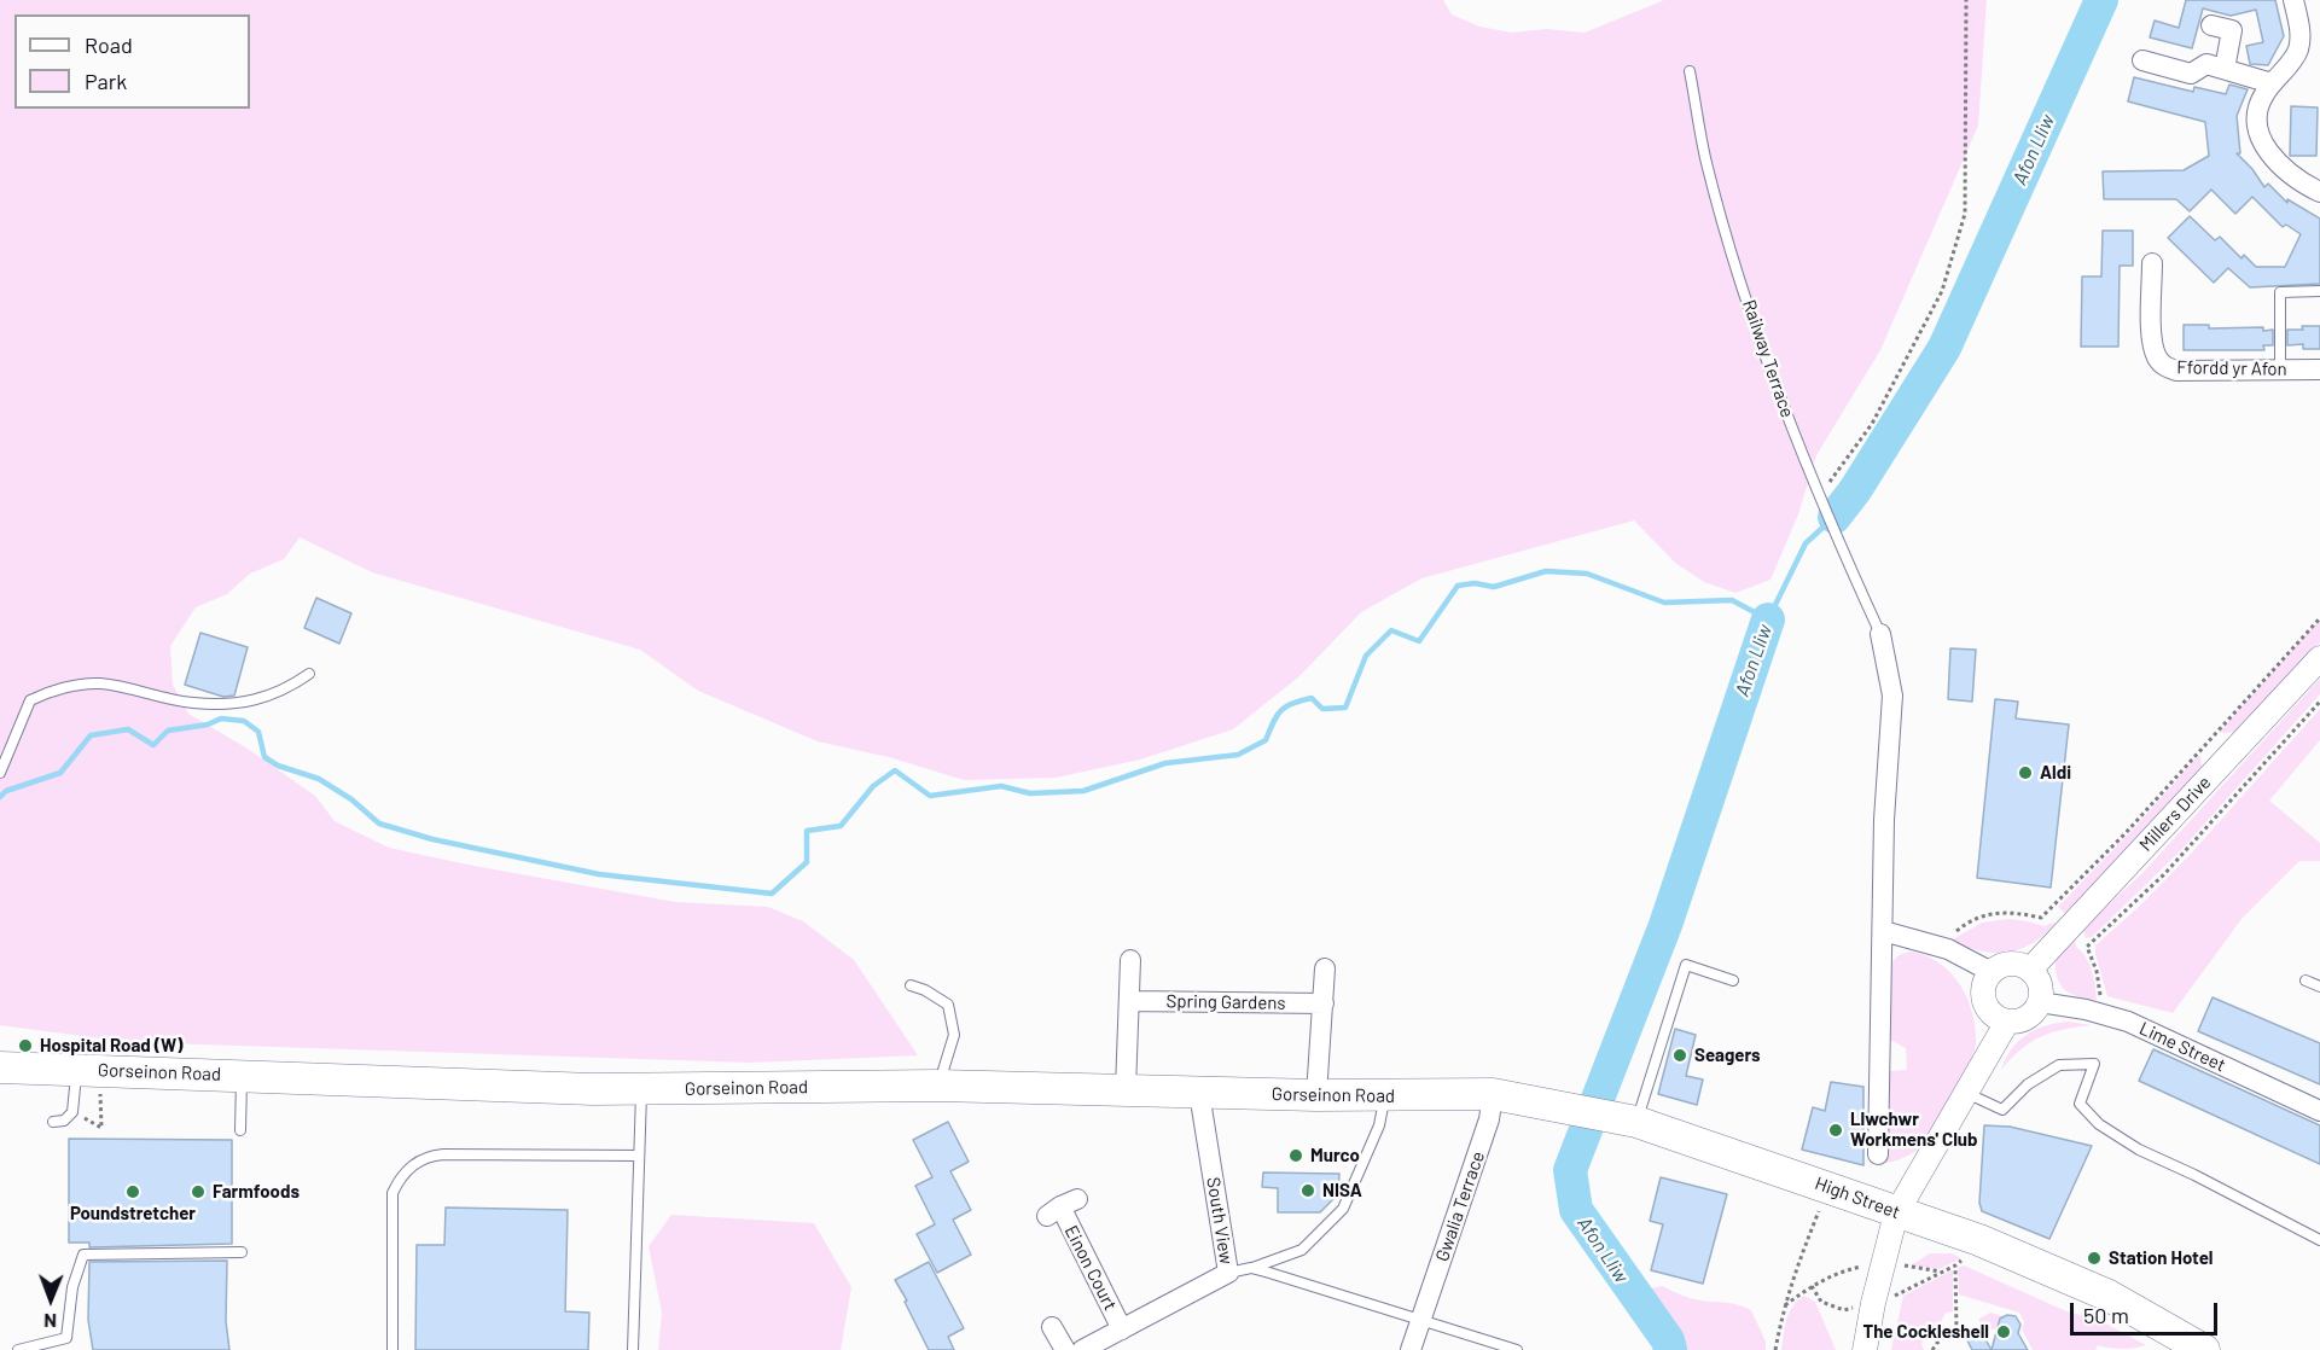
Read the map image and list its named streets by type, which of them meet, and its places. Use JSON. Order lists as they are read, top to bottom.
{
  "streets": {
    "main road": ["Gorseinon Road", "High Street"],
    "street": [
      "Ffordd yr Afon",
      "Millers Drive",
      "Spring Gardens",
      "Lime Street",
      "Gwalia Terrace",
      "South View",
      "Einon Court"
    ],
    "lane": ["Railway Terrace"]
  },
  "crossings": [
    ["Millers Drive", "Lime Street"],
    ["Gorseinon Road", "High Street"],
    ["Gorseinon Road", "Gwalia Terrace"],
    ["Gorseinon Road", "South View"],
    ["High Street", "Gwalia Terrace"],
    ["South View", "Einon Court"]
  ],
  "water": ["Afon Lliw"],
  "places": [
    "Aldi",
    "Hospital Road (W)",
    "Seagers",
    "Llwchwr Workmens' Club",
    "Murco",
    "NISA",
    "Poundstretcher",
    "Farmfoods",
    "Station Hotel",
    "The Cockleshell"
  ],
  "legend": ["Road", "Park"],
  "scale_bar": "50 m",
  "north": "bottom"
}
